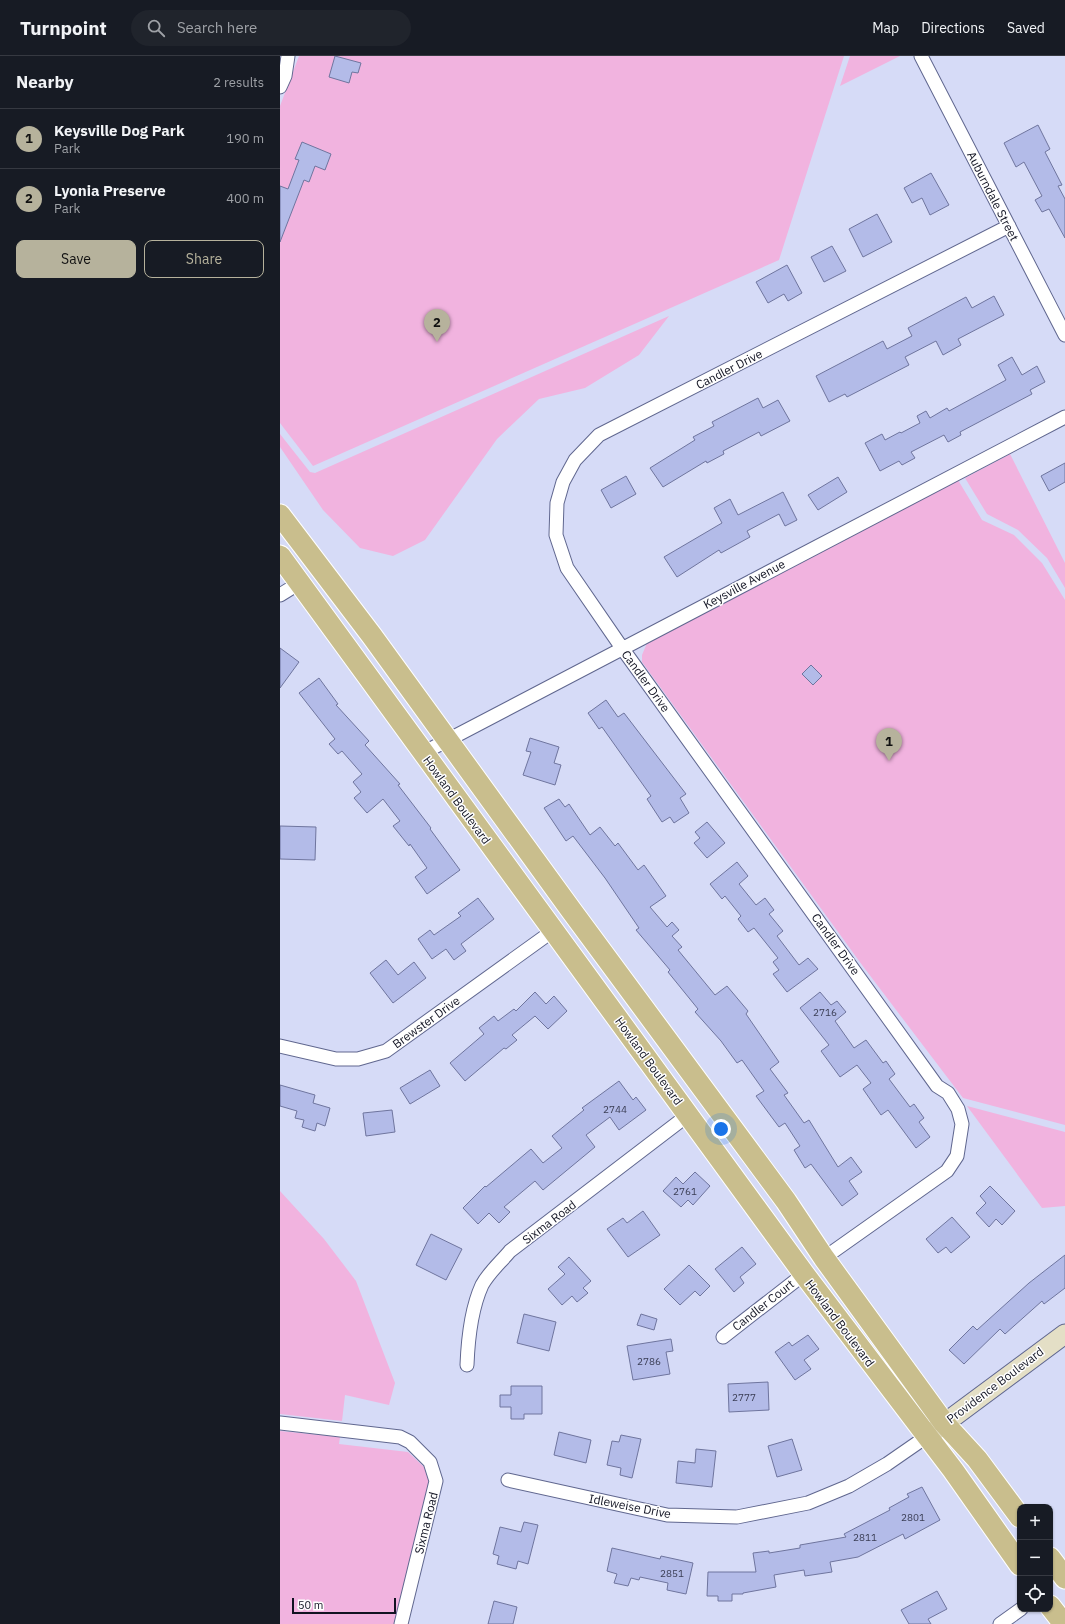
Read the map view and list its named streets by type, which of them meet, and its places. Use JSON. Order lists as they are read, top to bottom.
{
  "streets": {
    "main road": ["Howland Boulevard", "Providence Boulevard"],
    "street": [
      "Auburndale Street",
      "Candler Drive",
      "Keysville Avenue",
      "Brewster Drive",
      "Sixma Road",
      "Candler Court",
      "Idleweise Drive"
    ]
  },
  "crossings": [
    ["Auburndale Street", "Candler Drive"],
    ["Candler Drive", "Keysville Avenue"],
    ["Candler Drive", "Howland Boulevard"],
    ["Keysville Avenue", "Howland Boulevard"],
    ["Howland Boulevard", "Brewster Drive"],
    ["Howland Boulevard", "Sixma Road"],
    ["Howland Boulevard", "Candler Court"],
    ["Howland Boulevard", "Providence Boulevard"],
    ["Howland Boulevard", "Idleweise Drive"],
    ["Providence Boulevard", "Idleweise Drive"]
  ],
  "house_numbers": [
    "2716",
    "2744",
    "2761",
    "2786",
    "2777",
    "2801",
    "2811",
    "2851"
  ],
  "scale_bar": "50 m",
  "page": {
    "header": "Turnpoint",
    "search": "Search here",
    "nav": ["Map", "Directions", "Saved"],
    "heading": ["Nearby", "2 results"],
    "list": [
      {
        "mark": "1",
        "name": "Keysville Dog Park",
        "note": "Park",
        "value": "190 m"
      },
      {
        "mark": "2",
        "name": "Lyonia Preserve",
        "note": "Park",
        "value": "400 m"
      }
    ],
    "buttons": ["Save", "Share"],
    "pins": ["2", "1"],
    "map_buttons": ["+", "−"],
    "scale": "50 m"
  }
}
